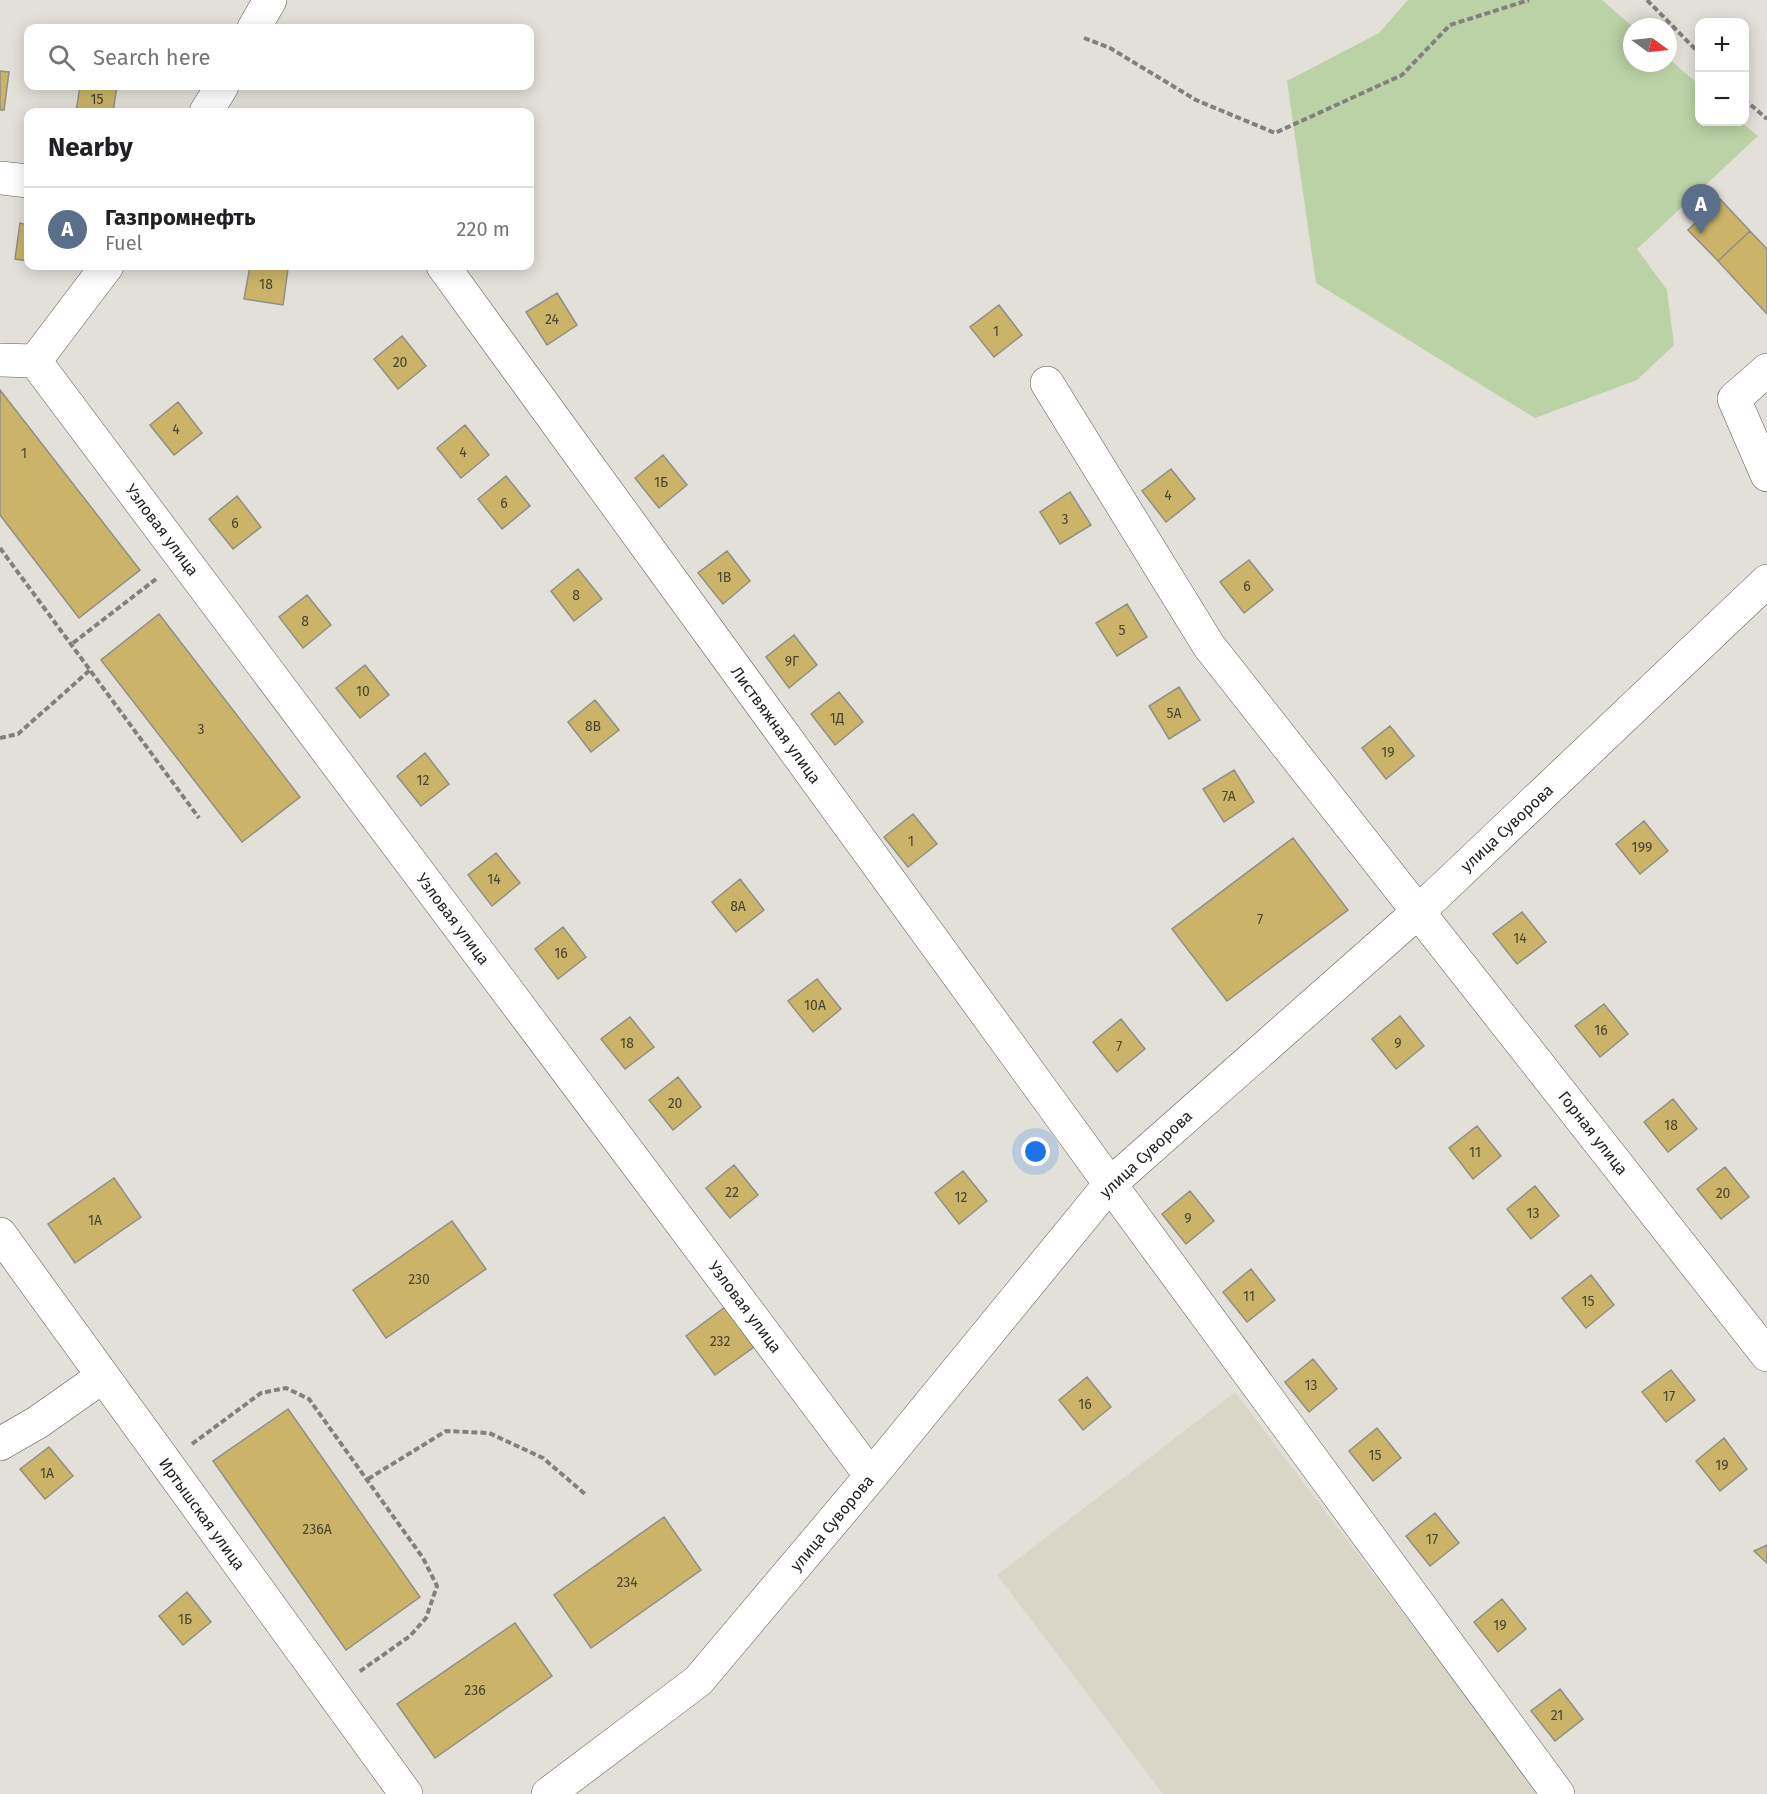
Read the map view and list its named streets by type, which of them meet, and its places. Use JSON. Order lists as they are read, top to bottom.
{
  "streets": {
    "street": [
      "Узловая улица",
      "Листвяжная улица",
      "улица Суворова",
      "Горная улица",
      "Иртышская улица"
    ]
  },
  "crossings": [
    ["Узловая улица", "улица Суворова"],
    ["Листвяжная улица", "улица Суворова"],
    ["улица Суворова", "Горная улица"]
  ],
  "house_numbers": [
    "15",
    "18",
    "24",
    "1",
    "20",
    "4",
    "4",
    "1",
    "1Б",
    "4",
    "6",
    "3",
    "6",
    "1В",
    "6",
    "8",
    "8",
    "5",
    "9Г",
    "10",
    "5А",
    "1Д",
    "8В",
    "3",
    "19",
    "12",
    "7А",
    "1",
    "199",
    "14",
    "8А",
    "7",
    "14",
    "16",
    "10А",
    "16",
    "18",
    "9",
    "7",
    "20",
    "18",
    "11",
    "22",
    "20",
    "12",
    "13",
    "9",
    "1А",
    "230",
    "11",
    "15",
    "232",
    "13",
    "17",
    "16",
    "15",
    "19",
    "1А",
    "236А",
    "17",
    "234",
    "1Б",
    "19",
    "236",
    "21"
  ],
  "north": "right",
  "page": {
    "map_buttons": ["+", "−"],
    "search": "Search here",
    "heading": "Nearby",
    "pins": "A",
    "list": [
      {
        "mark": "A",
        "name": "Газпромнефть",
        "note": "Fuel",
        "value": "220 m"
      }
    ]
  }
}
